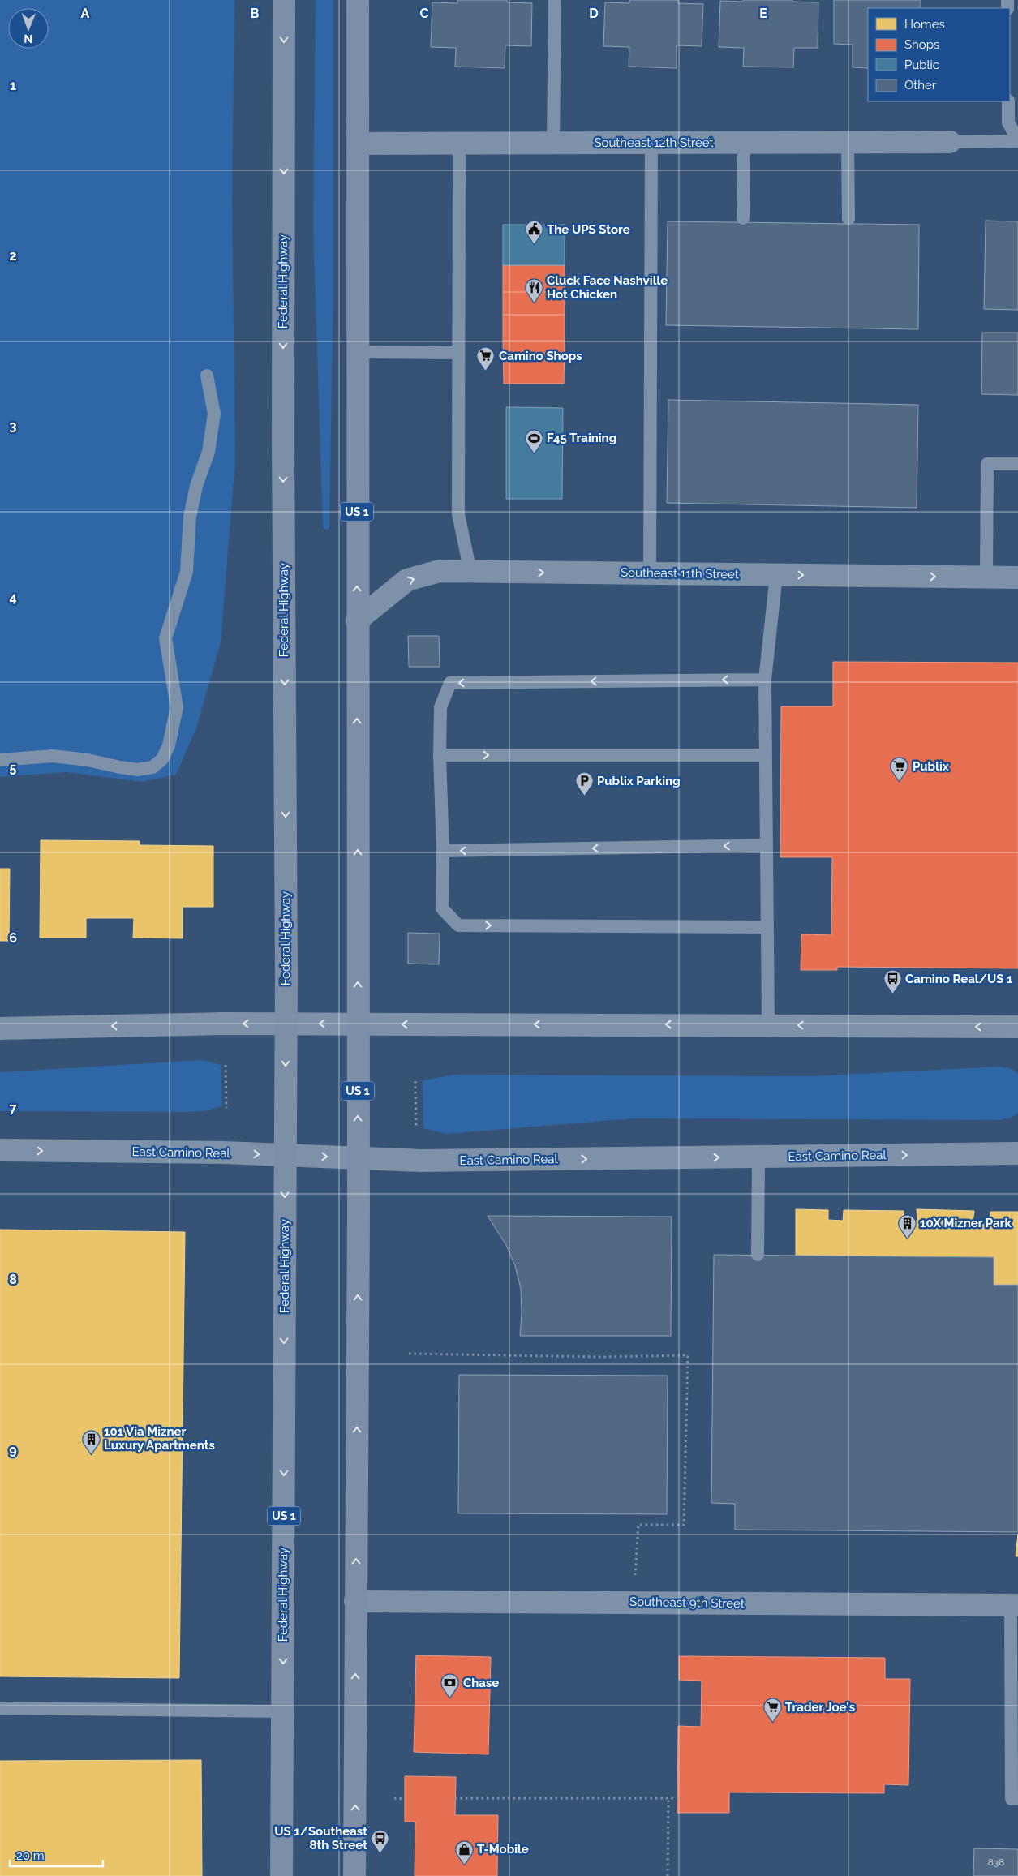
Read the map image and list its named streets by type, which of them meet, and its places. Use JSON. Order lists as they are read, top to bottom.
{
  "streets": {
    "main road": ["Federal Highway", "US 1"],
    "street": [
      "Southeast 12th Street",
      "Southeast 11th Street",
      "East Camino Real",
      "Southeast 9th Street"
    ]
  },
  "crossings": [
    ["Southeast 12th Street", "US 1"],
    ["Federal Highway", "East Camino Real"],
    ["US 1", "Southeast 11th Street"],
    ["US 1", "East Camino Real"],
    ["US 1", "Southeast 9th Street"]
  ],
  "one_way": ["Southeast 11th Street"],
  "places": {
    "public building": ["The UPS Store"],
    "restaurant": ["Cluck Face Nashville Hot Chicken"],
    "supermarket": ["Camino Shops", "Publix", "Trader Joe's"],
    "sports": ["F45 Training"],
    "parking": ["Publix Parking"],
    "bus stop": ["Camino Real/US 1", "US 1/Southeast 8th Street"],
    "building": ["10X Mizner Park", "101 Via Mizner Luxury Apartments"],
    "bank": ["Chase"],
    "shop": ["T-Mobile"]
  },
  "house_numbers": ["838"],
  "legend": [
    "Homes",
    "Shops",
    "Public",
    "Other"
  ],
  "scale_bar": "20 m",
  "north": "bottom",
  "grid": {
    "columns": [
      "A",
      "B",
      "C",
      "D",
      "E"
    ],
    "rows": [
      "1",
      "2",
      "3",
      "4",
      "5",
      "6",
      "7",
      "8",
      "9"
    ]
  }
}
